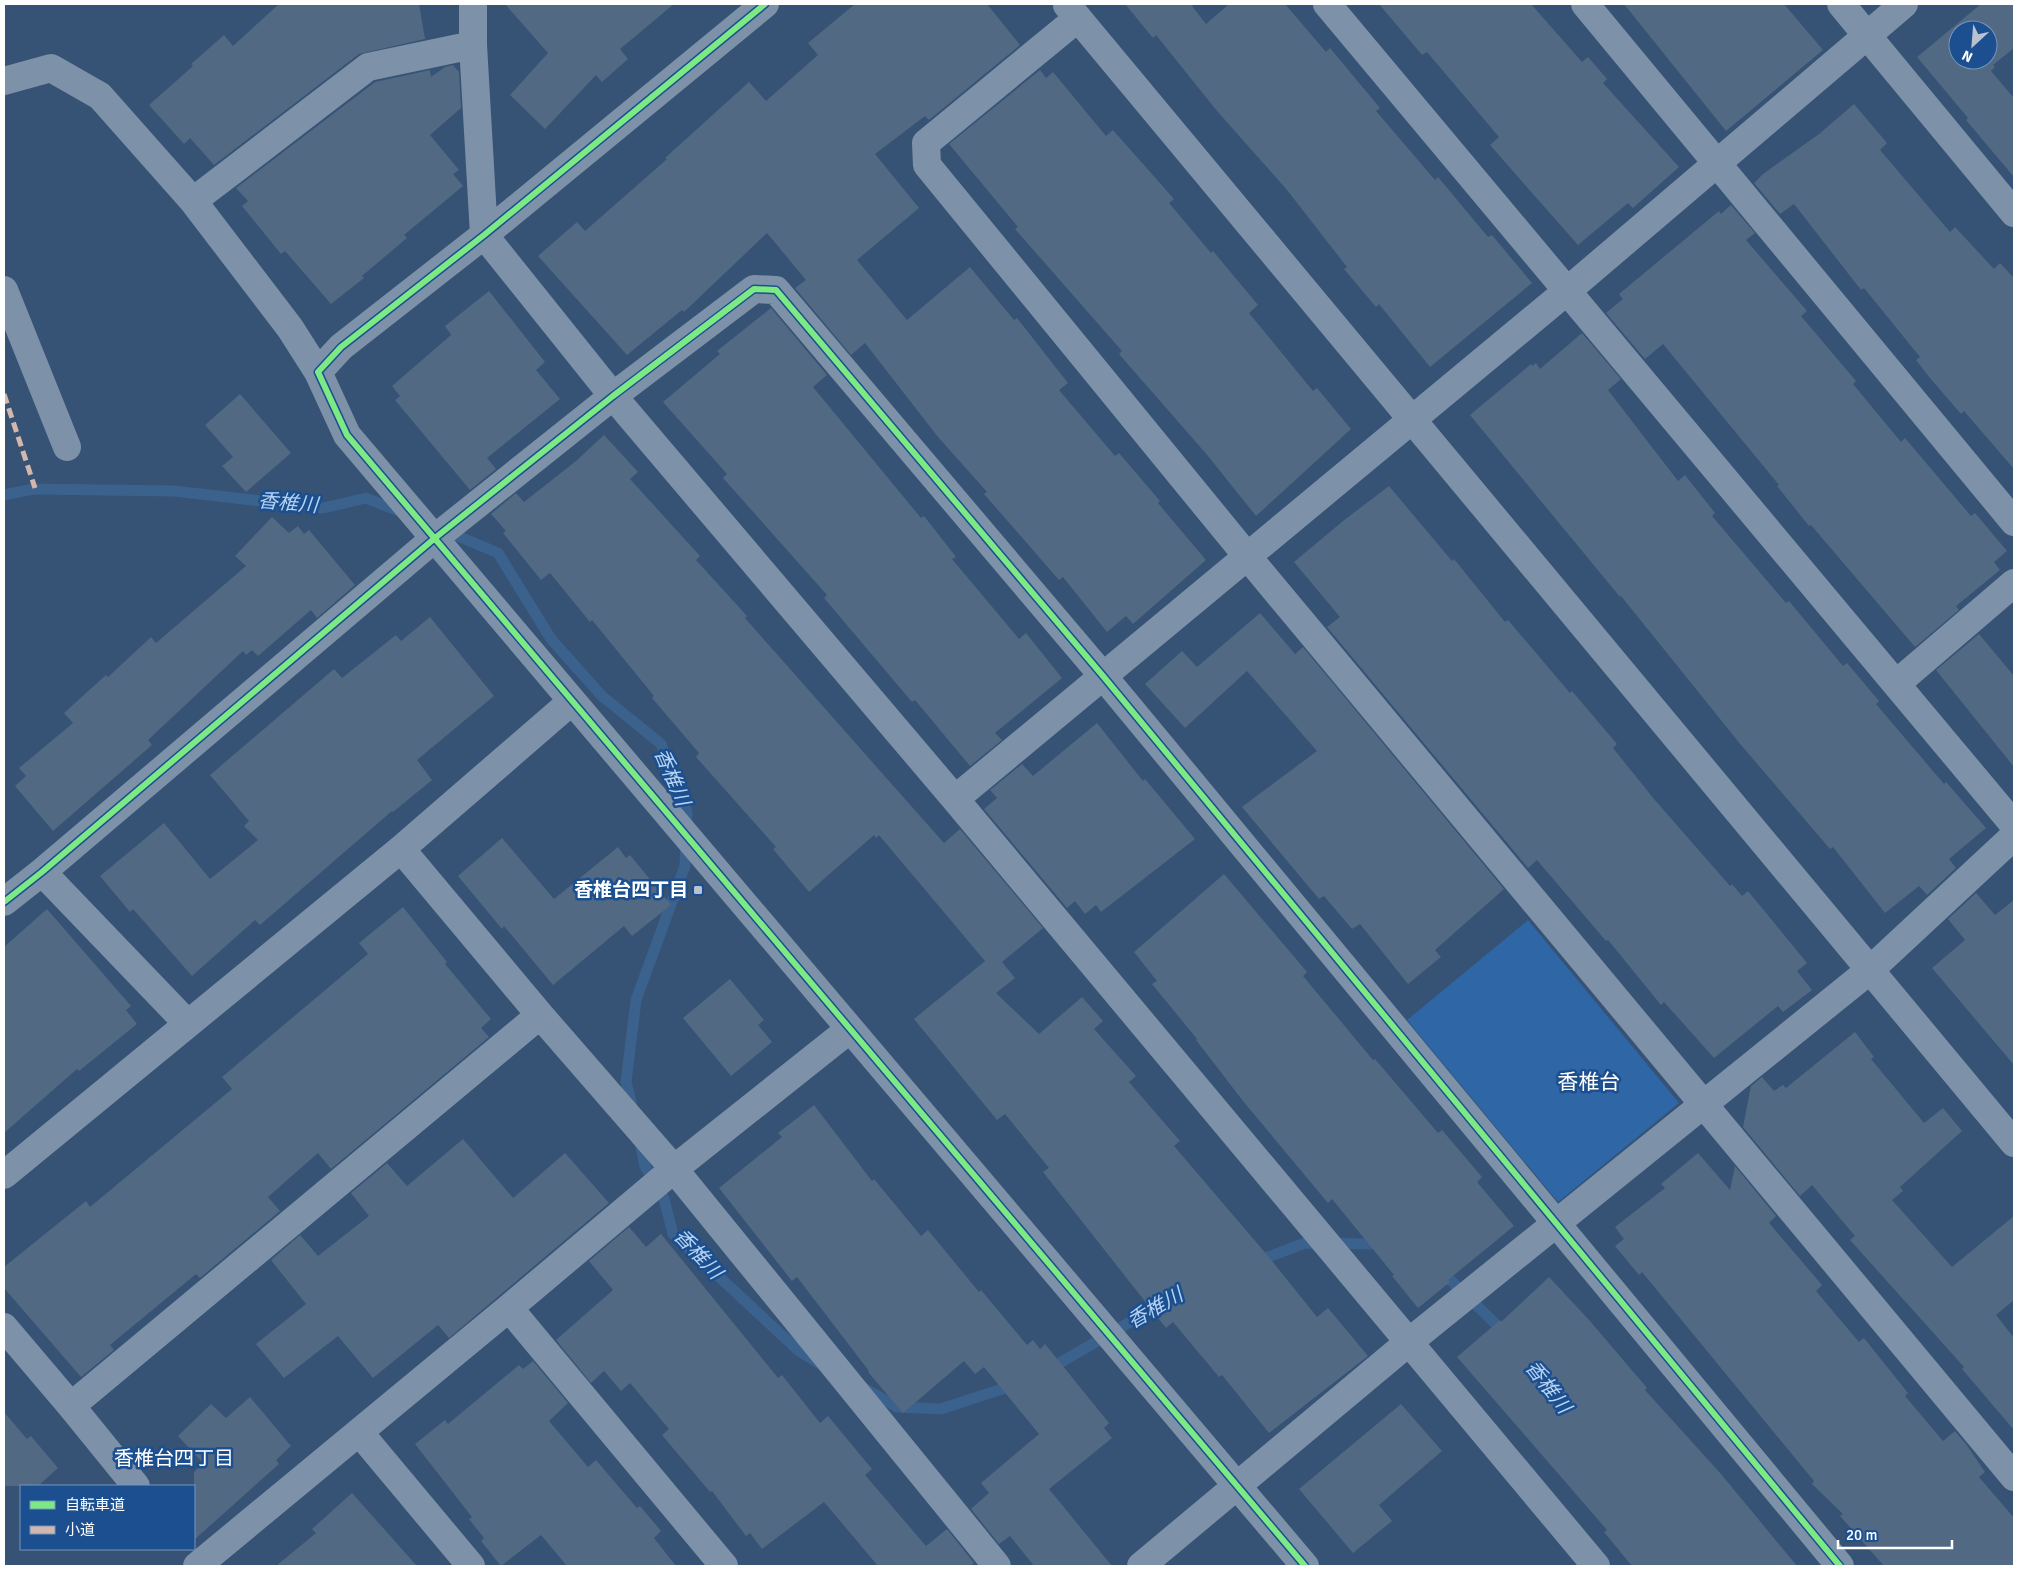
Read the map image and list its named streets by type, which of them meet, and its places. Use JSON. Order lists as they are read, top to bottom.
{
  "districts": ["香椎台", "香椎台四丁目"],
  "water": ["香椎川"],
  "places": {
    "transit": ["香椎台四丁目"]
  },
  "legend": ["自転車道", "小道"],
  "scale_bar": "20 m",
  "north": "bottom left"
}
